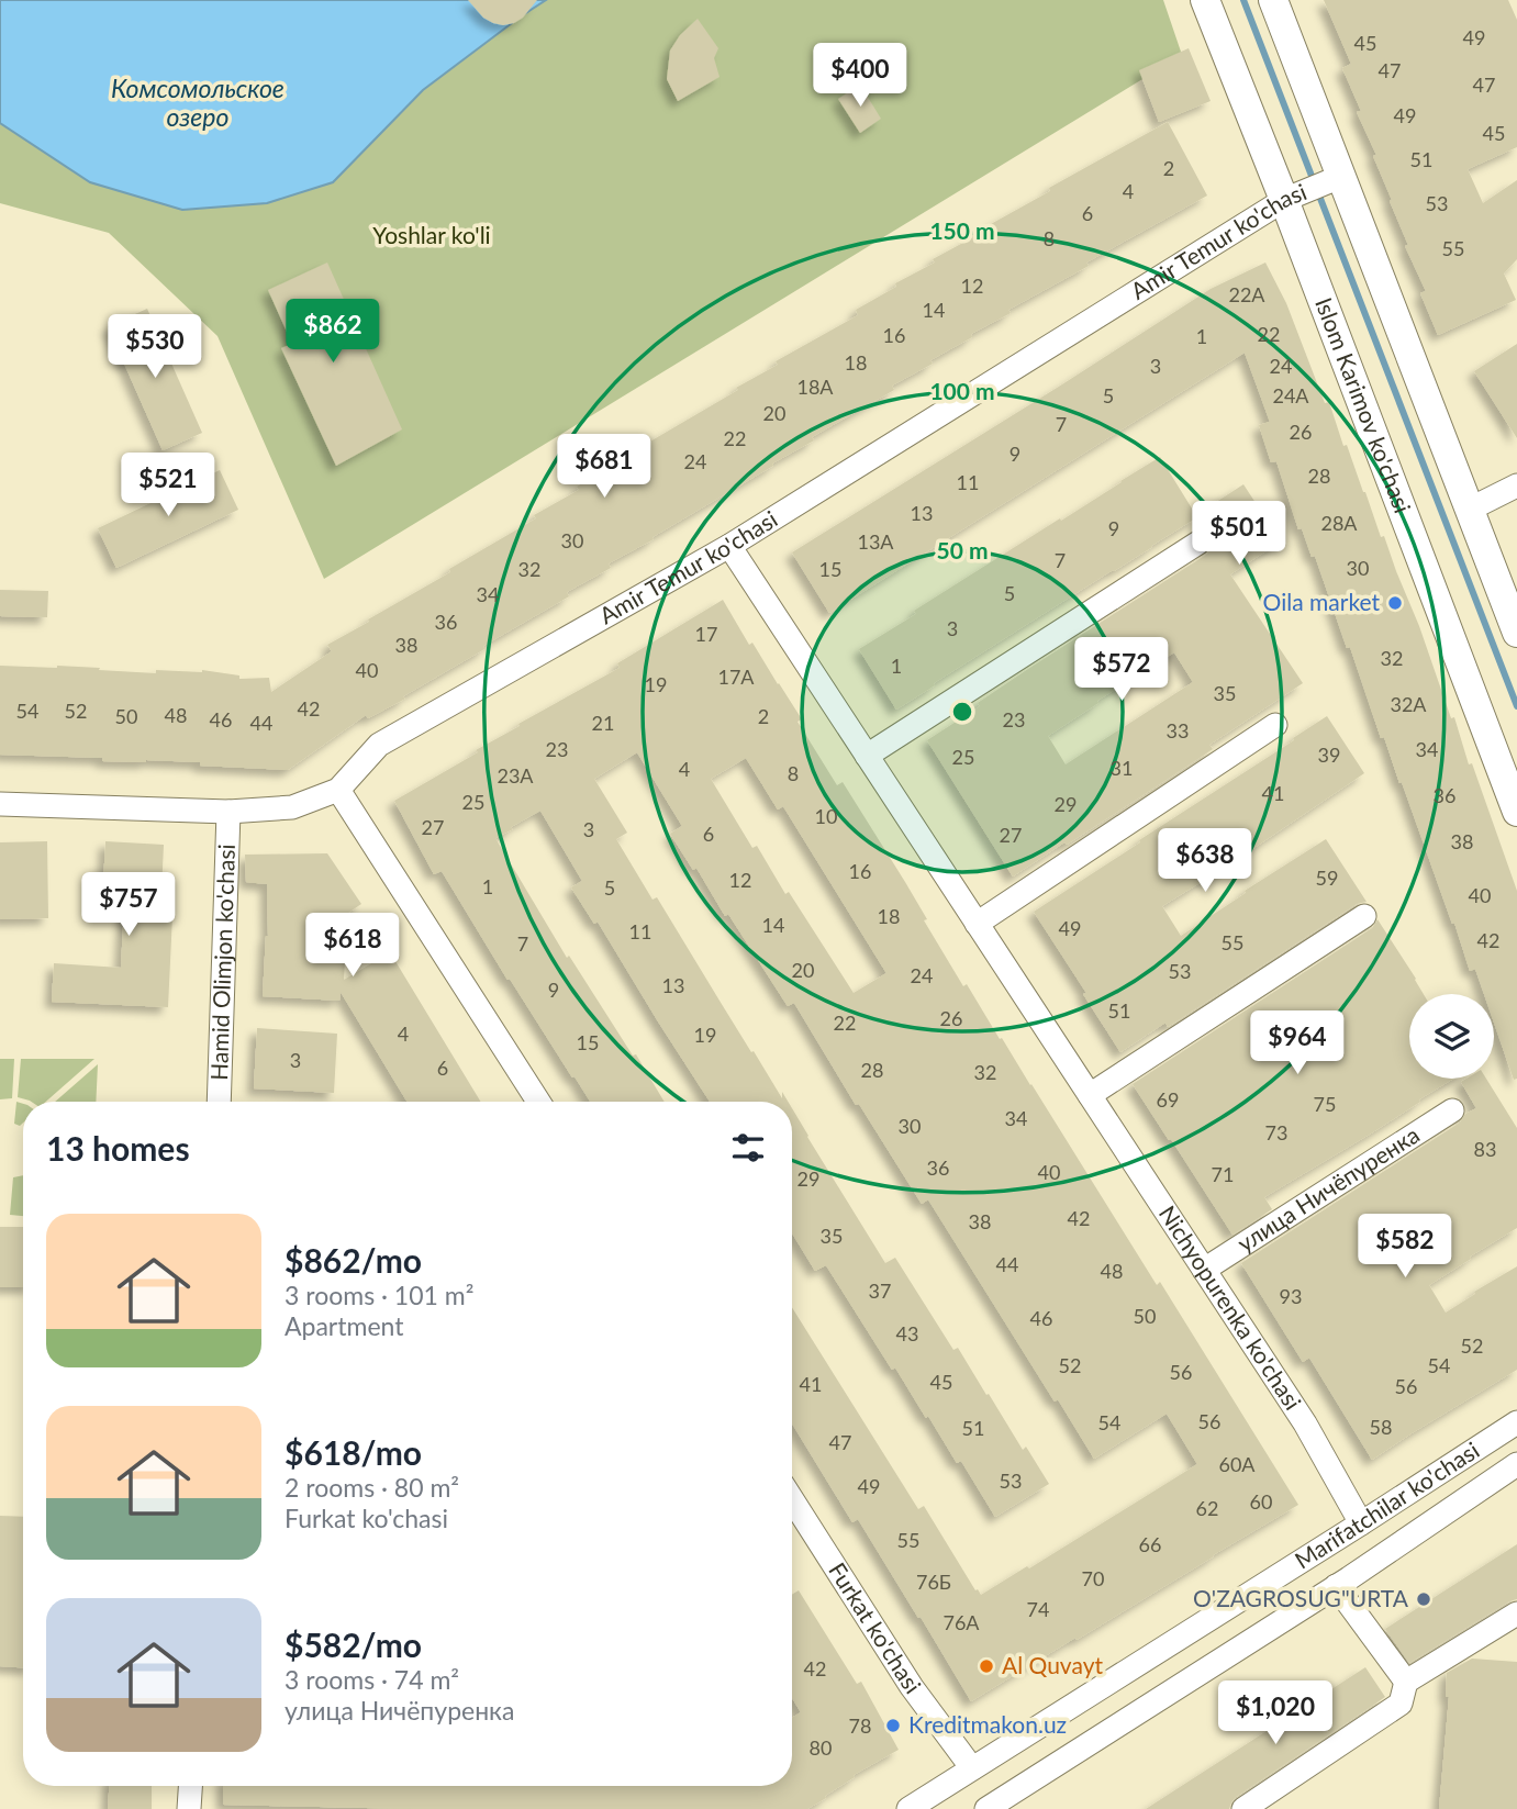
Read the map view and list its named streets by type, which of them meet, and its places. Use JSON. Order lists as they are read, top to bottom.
{
  "streets": {
    "main road": ["Islom Karimov ko'chasi"],
    "street": [
      "Amir Temur ko'chasi",
      "Hamid Olimjon ko'chasi",
      "улица Ничёпуренка",
      "Nichyopurenka ko'chasi",
      "Marifatchilar ko'chasi",
      "Furkat ko'chasi"
    ]
  },
  "crossings": [
    ["Amir Temur ko'chasi", "Islom Karimov ko'chasi"],
    ["Amir Temur ko'chasi", "Hamid Olimjon ko'chasi"],
    ["Amir Temur ko'chasi", "Nichyopurenka ko'chasi"],
    ["улица Ничёпуренка", "Nichyopurenka ko'chasi"],
    ["Nichyopurenka ko'chasi", "Marifatchilar ko'chasi"],
    ["Marifatchilar ko'chasi", "Furkat ko'chasi"]
  ],
  "water": ["Комсомольское озеро"],
  "parks": ["Yoshlar ko'li"],
  "places": [
    "Oila market",
    "O'ZAGROSUG\"URTA",
    "Al Quvayt",
    "Kreditmakon.uz"
  ],
  "house_numbers": [
    "49",
    "45",
    "47",
    "47",
    "49",
    "45",
    "51",
    "2",
    "4",
    "53",
    "6",
    "8",
    "55",
    "12",
    "22A",
    "14",
    "22",
    "16",
    "1",
    "18",
    "3",
    "24",
    "18A",
    "5",
    "24A",
    "20",
    "7",
    "26",
    "22",
    "9",
    "24",
    "28",
    "11",
    "13",
    "28A",
    "9",
    "30",
    "13A",
    "7",
    "30",
    "32",
    "15",
    "5",
    "34",
    "36",
    "3",
    "17",
    "38",
    "32",
    "1",
    "40",
    "17A",
    "19",
    "35",
    "32A",
    "42",
    "54",
    "52",
    "48",
    "50",
    "2",
    "46",
    "23",
    "44",
    "21",
    "33",
    "23",
    "34",
    "39",
    "25",
    "31",
    "4",
    "8",
    "23A",
    "41",
    "36",
    "25",
    "29",
    "10",
    "27",
    "3",
    "6",
    "27",
    "38",
    "16",
    "59",
    "12",
    "1",
    "5",
    "40",
    "18",
    "14",
    "49",
    "11",
    "42",
    "55",
    "7",
    "20",
    "53",
    "24",
    "13",
    "9",
    "51",
    "26",
    "22",
    "4",
    "19",
    "15",
    "3",
    "6",
    "28",
    "32",
    "69",
    "75",
    "34",
    "30",
    "73",
    "83",
    "36",
    "40",
    "71",
    "29",
    "42",
    "38",
    "35",
    "44",
    "48",
    "37",
    "93",
    "50",
    "46",
    "43",
    "52",
    "52",
    "54",
    "56",
    "45",
    "41",
    "56",
    "56",
    "54",
    "58",
    "51",
    "47",
    "60A",
    "53",
    "49",
    "60",
    "62",
    "55",
    "66",
    "70",
    "76Б",
    "74",
    "76A",
    "42",
    "78",
    "80"
  ],
  "page": {
    "price": [
      "$400",
      "$862",
      "$530",
      "$681",
      "$521",
      "$501",
      "$572",
      "$638",
      "$757",
      "$618",
      "$964",
      "$582",
      "$1,020"
    ],
    "heading": "13 homes",
    "list": [
      {
        "name": "$862/mo",
        "note": "3 rooms · 101 m² · Apartment"
      },
      {
        "name": "$618/mo",
        "note": "2 rooms · 80 m² · Furkat ko'chasi"
      },
      {
        "name": "$582/mo",
        "note": "3 rooms · 74 m² · улица Ничёпуренка"
      }
    ]
  },
  "rings": ["150 m", "100 m", "50 m"]
}
